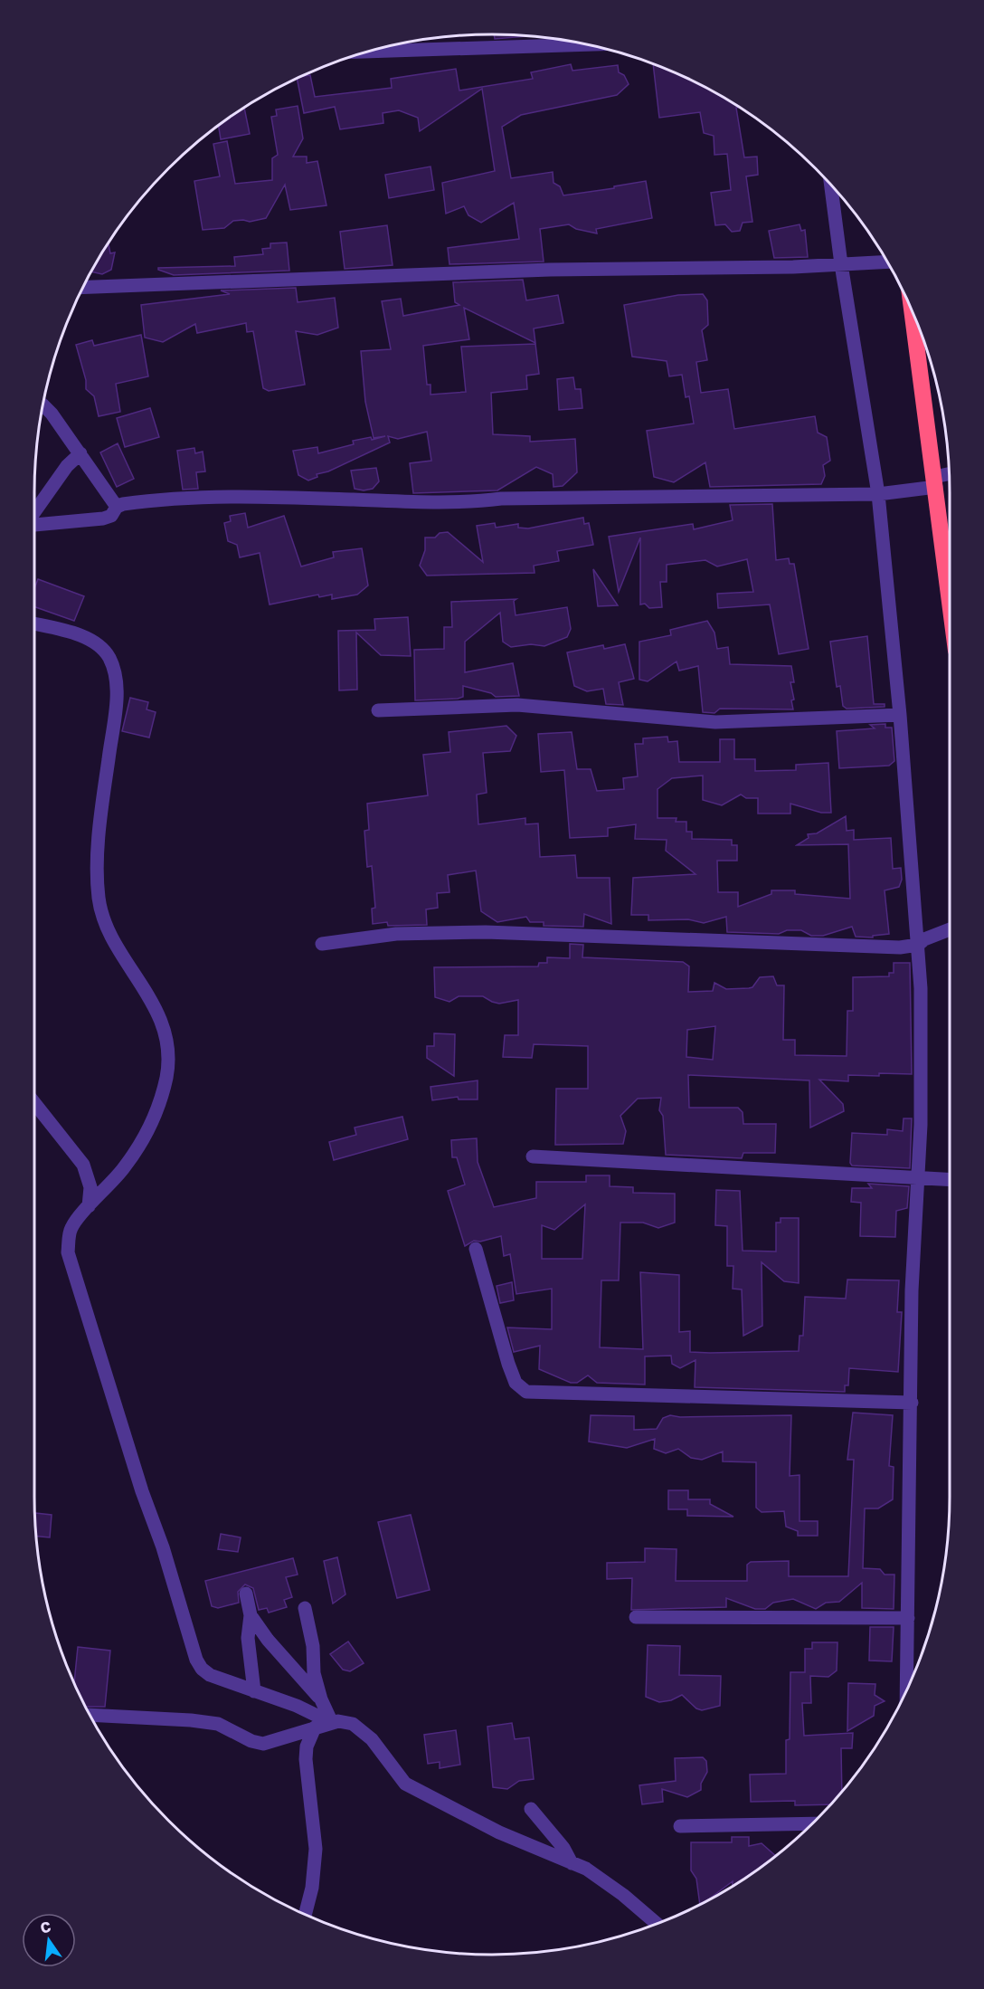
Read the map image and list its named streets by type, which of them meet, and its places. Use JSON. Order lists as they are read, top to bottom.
{
  "north": "top"
}
